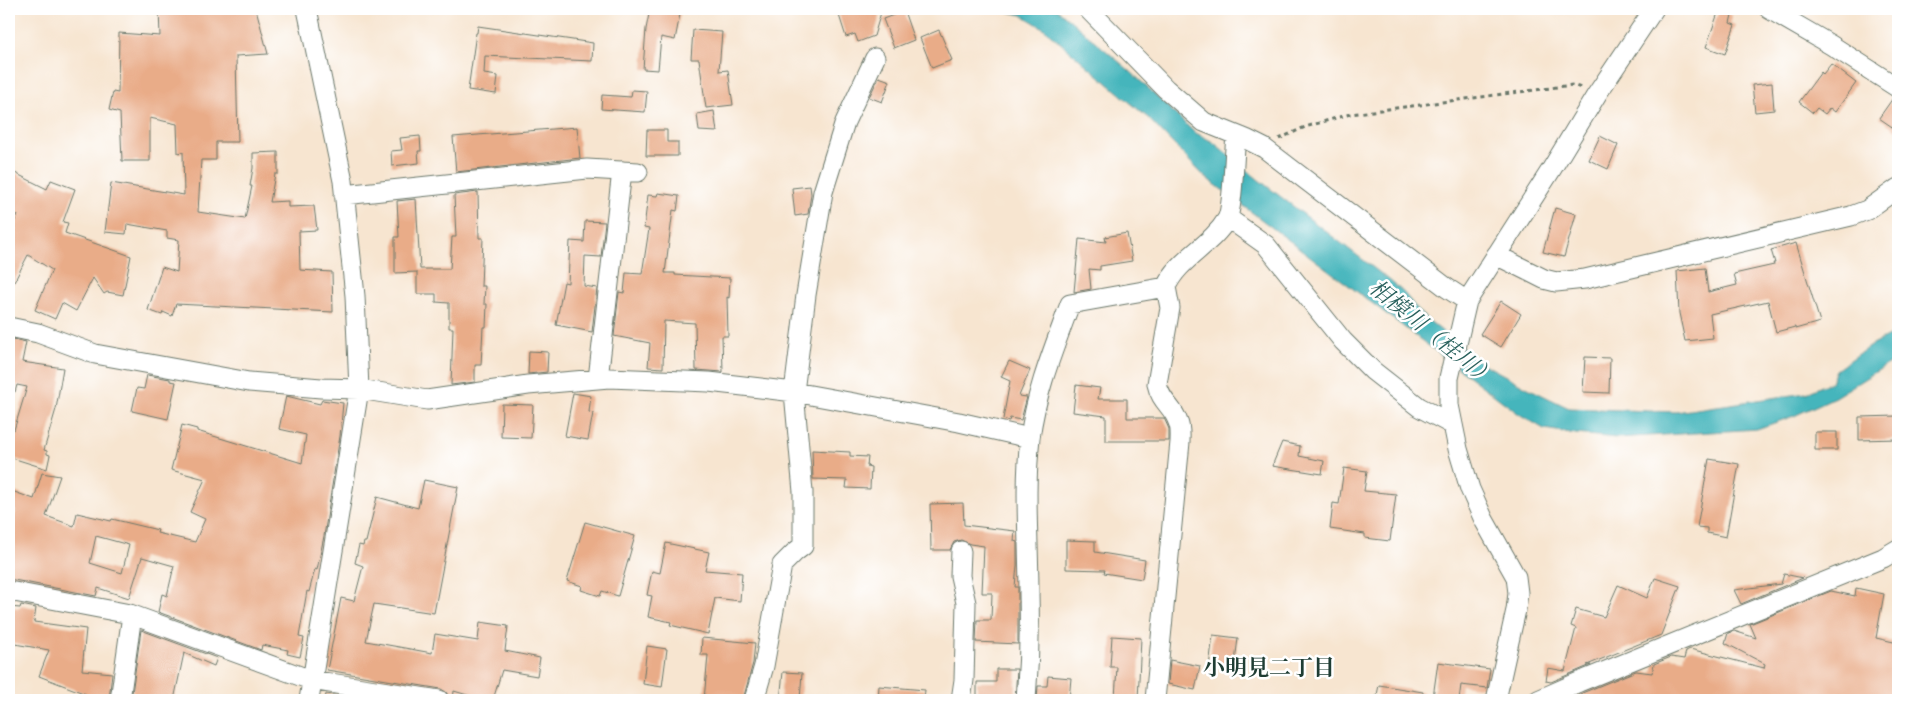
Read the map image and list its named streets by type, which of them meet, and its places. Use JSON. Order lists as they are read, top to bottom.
{
  "districts": ["小明見二丁目"],
  "water": ["相模川（桂川）"]
}
